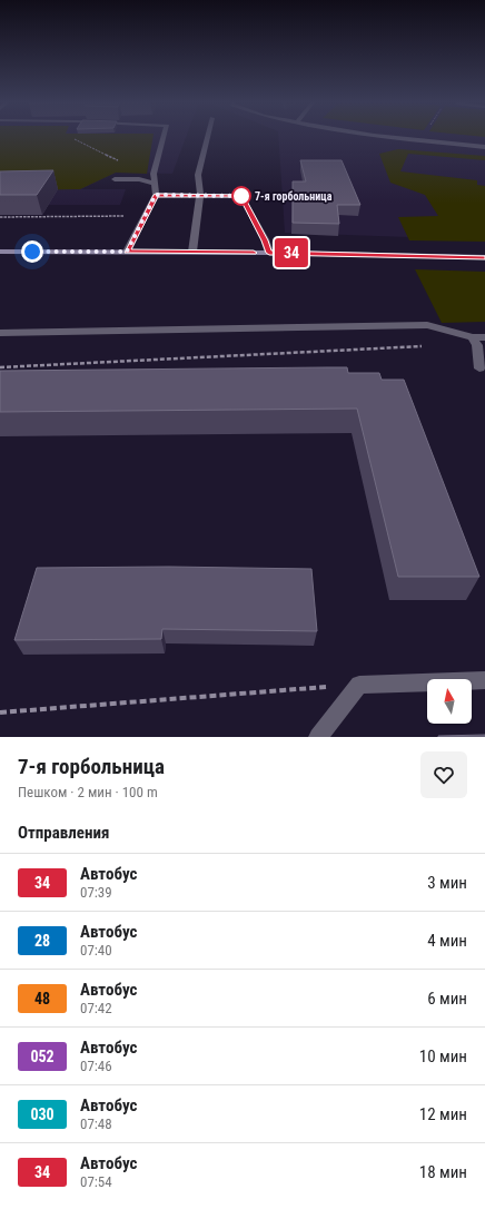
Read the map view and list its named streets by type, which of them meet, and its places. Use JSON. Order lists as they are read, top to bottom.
{
  "places": ["7-я горбольница"],
  "lines": ["bus line 34"],
  "north": "top",
  "page": {
    "on_map": "34",
    "heading": [
      ["7-я горбольница", "Пешком · 2 мин · 100 m"],
      "Отправления"
    ],
    "list": [
      {
        "mark": "34",
        "name": "Автобус",
        "note": "07:39",
        "value": "3 мин"
      },
      {
        "mark": "28",
        "name": "Автобус",
        "note": "07:40",
        "value": "4 мин"
      },
      {
        "mark": "48",
        "name": "Автобус",
        "note": "07:42",
        "value": "6 мин"
      },
      {
        "mark": "052",
        "name": "Автобус",
        "note": "07:46",
        "value": "10 мин"
      },
      {
        "mark": "030",
        "name": "Автобус",
        "note": "07:48",
        "value": "12 мин"
      },
      {
        "mark": "34",
        "name": "Автобус",
        "note": "07:54",
        "value": "18 мин"
      }
    ]
  }
}
